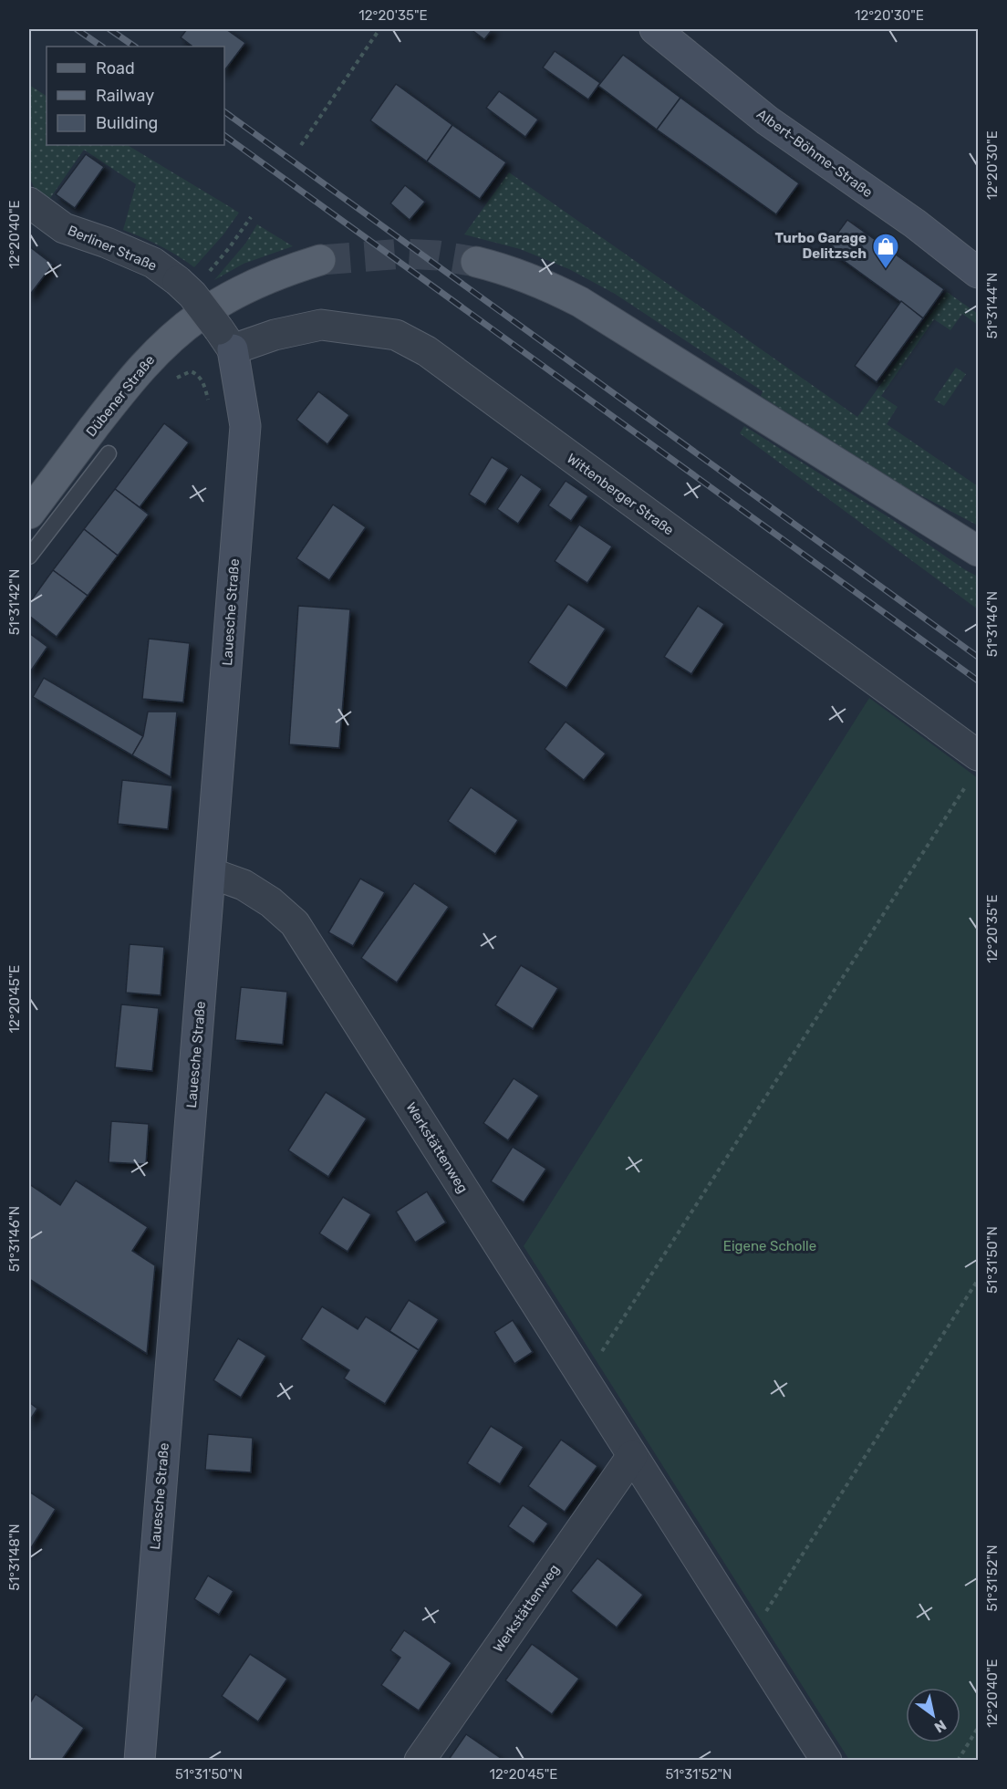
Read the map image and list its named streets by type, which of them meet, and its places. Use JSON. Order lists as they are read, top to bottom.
{
  "streets": {
    "main road": ["Dübener Straße"],
    "street": [
      "Albert-Böhme-Straße",
      "Berliner Straße",
      "Wittenberger Straße",
      "Lauesche Straße",
      "Werkstättenweg"
    ]
  },
  "crossings": [
    ["Berliner Straße", "Wittenberger Straße"],
    ["Berliner Straße", "Lauesche Straße"],
    ["Wittenberger Straße", "Lauesche Straße"],
    ["Lauesche Straße", "Werkstättenweg"]
  ],
  "parks": ["Eigene Scholle"],
  "places": {
    "shop": ["Turbo Garage Delitzsch"]
  },
  "legend": ["Road", "Railway", "Building"],
  "north": "bottom right",
  "coordinates": [
    "12°20'35\"E",
    "12°20'30\"E",
    "12°20'40\"E",
    "51°31'44\"N",
    "51°31'42\"N",
    "51°31'46\"N",
    "12°20'45\"E",
    "51°31'50\"N",
    "51°31'48\"N",
    "51°31'52\"N"
  ]
}
